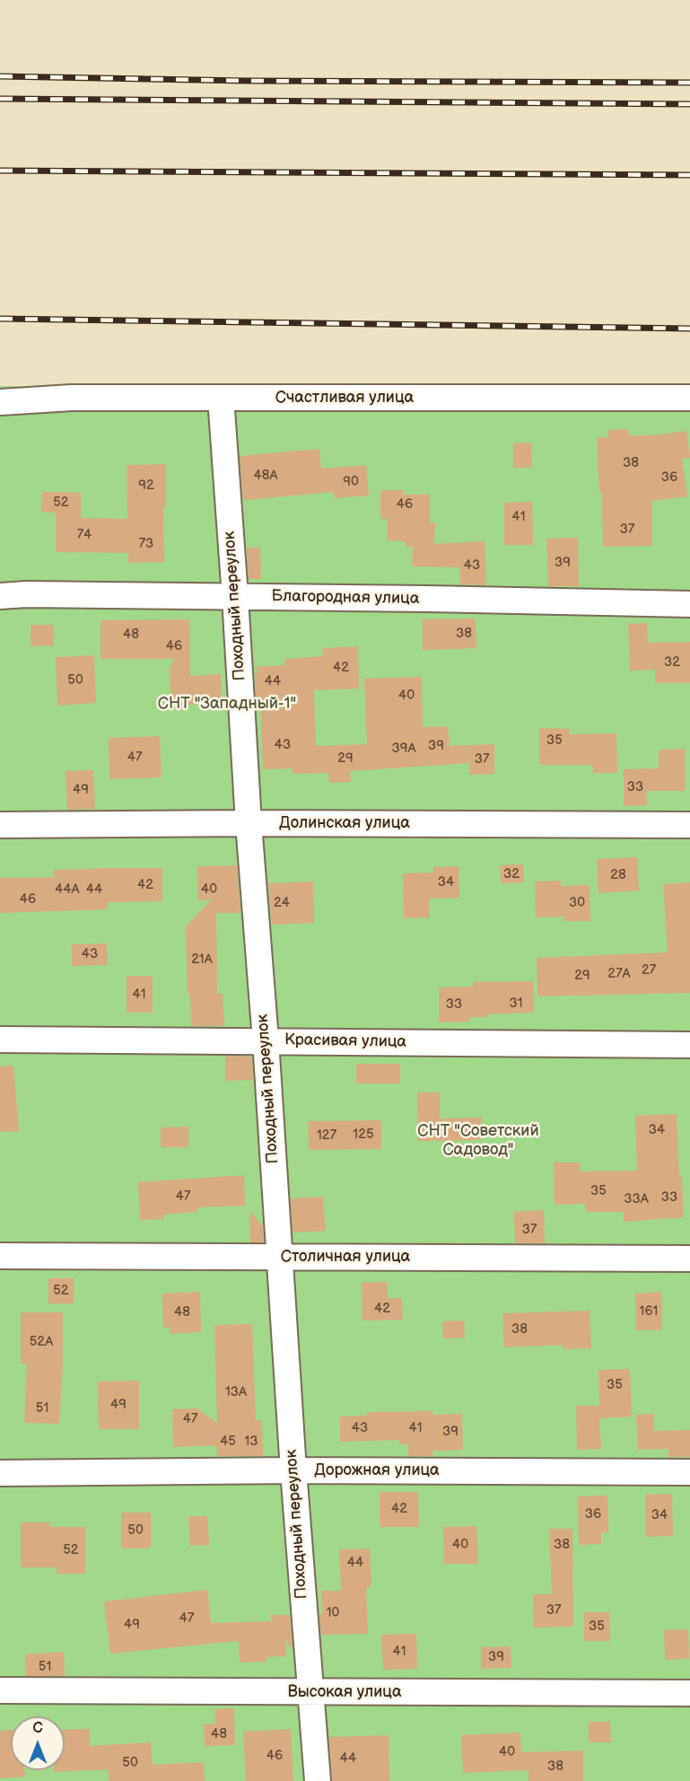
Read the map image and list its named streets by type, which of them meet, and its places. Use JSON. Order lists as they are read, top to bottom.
{
  "streets": {
    "street": [
      "Счастливая улица",
      "Благородная улица",
      "Походный переулок",
      "Долинская улица",
      "Красивая улица",
      "Столичная улица",
      "Дорожная улица",
      "Высокая улица"
    ]
  },
  "crossings": [
    ["Счастливая улица", "Походный переулок"],
    ["Благородная улица", "Походный переулок"],
    ["Походный переулок", "Долинская улица"],
    ["Походный переулок", "Красивая улица"],
    ["Походный переулок", "Столичная улица"],
    ["Походный переулок", "Дорожная улица"],
    ["Походный переулок", "Высокая улица"]
  ],
  "parks": ["СНТ \"Западный-1\"", "СНТ \"Советский Садовод\""],
  "house_numbers": [
    "38",
    "48А",
    "36",
    "90",
    "92",
    "52",
    "46",
    "41",
    "37",
    "74",
    "73",
    "39",
    "43",
    "38",
    "48",
    "46",
    "32",
    "42",
    "50",
    "44",
    "40",
    "35",
    "43",
    "39",
    "39А",
    "47",
    "29",
    "37",
    "33",
    "49",
    "32",
    "28",
    "34",
    "42",
    "44А",
    "44",
    "40",
    "46",
    "24",
    "30",
    "43",
    "21А",
    "27",
    "27А",
    "29",
    "41",
    "31",
    "33",
    "34",
    "125",
    "127",
    "35",
    "47",
    "33",
    "33А",
    "37",
    "52",
    "42",
    "161",
    "48",
    "38",
    "52А",
    "35",
    "13А",
    "49",
    "51",
    "47",
    "43",
    "41",
    "39",
    "45",
    "13",
    "42",
    "36",
    "34",
    "50",
    "40",
    "38",
    "52",
    "44",
    "37",
    "10",
    "47",
    "49",
    "35",
    "41",
    "39",
    "51",
    "48",
    "40",
    "46",
    "44",
    "50",
    "38"
  ],
  "north": "top"
}
